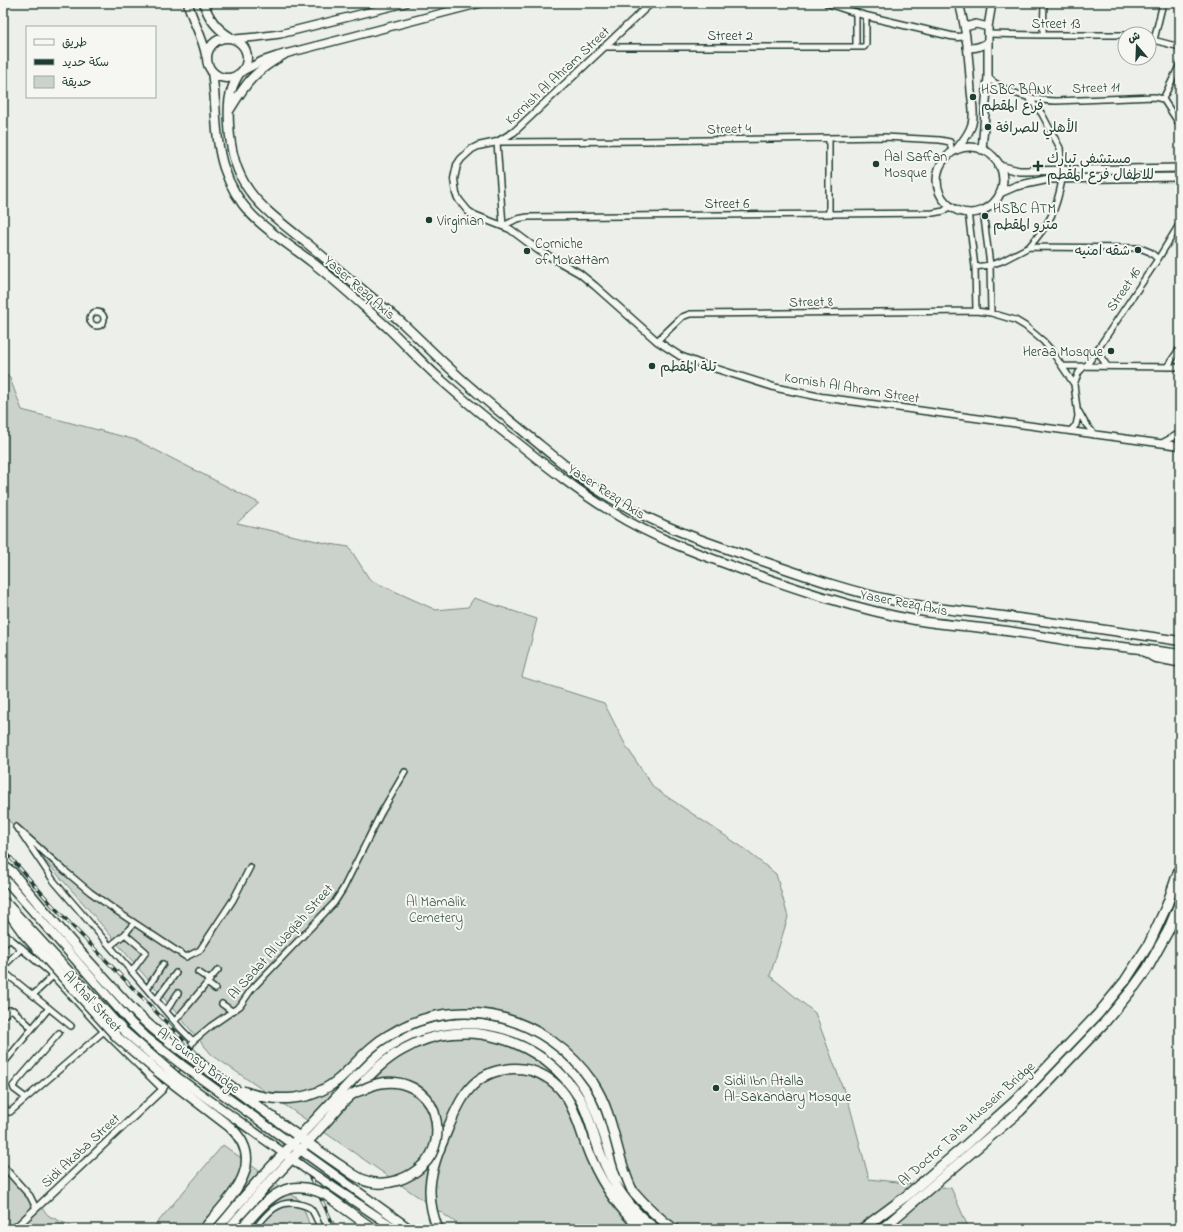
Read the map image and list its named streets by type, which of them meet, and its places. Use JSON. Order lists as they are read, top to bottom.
{
  "streets": {
    "highway": ["Al Doctor Taha Hussein Bridge"],
    "main road": ["Yaser Rezq Axis", "Al Tounsy Bridge"],
    "street": [
      "Street 13",
      "Street 2",
      "Kornish Al Ahram Street",
      "Street 11",
      "Street 4",
      "Street 6",
      "Street 16",
      "Street 8",
      "Al Sadat Al Waqiah Street",
      "Al Khal' Street",
      "Sidi Akaba Street"
    ]
  },
  "crossings": [
    ["Street 2", "Kornish Al Ahram Street"],
    ["Kornish Al Ahram Street", "Street 4"],
    ["Kornish Al Ahram Street", "Street 6"],
    ["Kornish Al Ahram Street", "Street 8"],
    ["Street 4", "Street 6"],
    ["Street 16", "Street 8"],
    ["Al Sadat Al Waqiah Street", "Al Khal' Street"],
    ["Al Sadat Al Waqiah Street", "Sidi Akaba Street"],
    ["Al Khal' Street", "Sidi Akaba Street"]
  ],
  "parks": ["Al Mamalik Cemetery"],
  "places": {
    "other": [
      "HSBC BANK فرع المقطم",
      "الأهلي للصرافة",
      "Aal Saffan Mosque",
      "HSBC ATM مترو المقطم",
      "Virginian",
      "شقه امنيه",
      "Corniche of Mokattam",
      "Heraa Mosque",
      "تلة المقطم",
      "Sidi Ibn Atalla Al-Sakandary Mosque"
    ],
    "health": ["مستشفى تبارك للاطفال فرع المقطم"]
  },
  "legend": ["طريق", "سكة حديد", "حديقة"],
  "north": "top"
}
